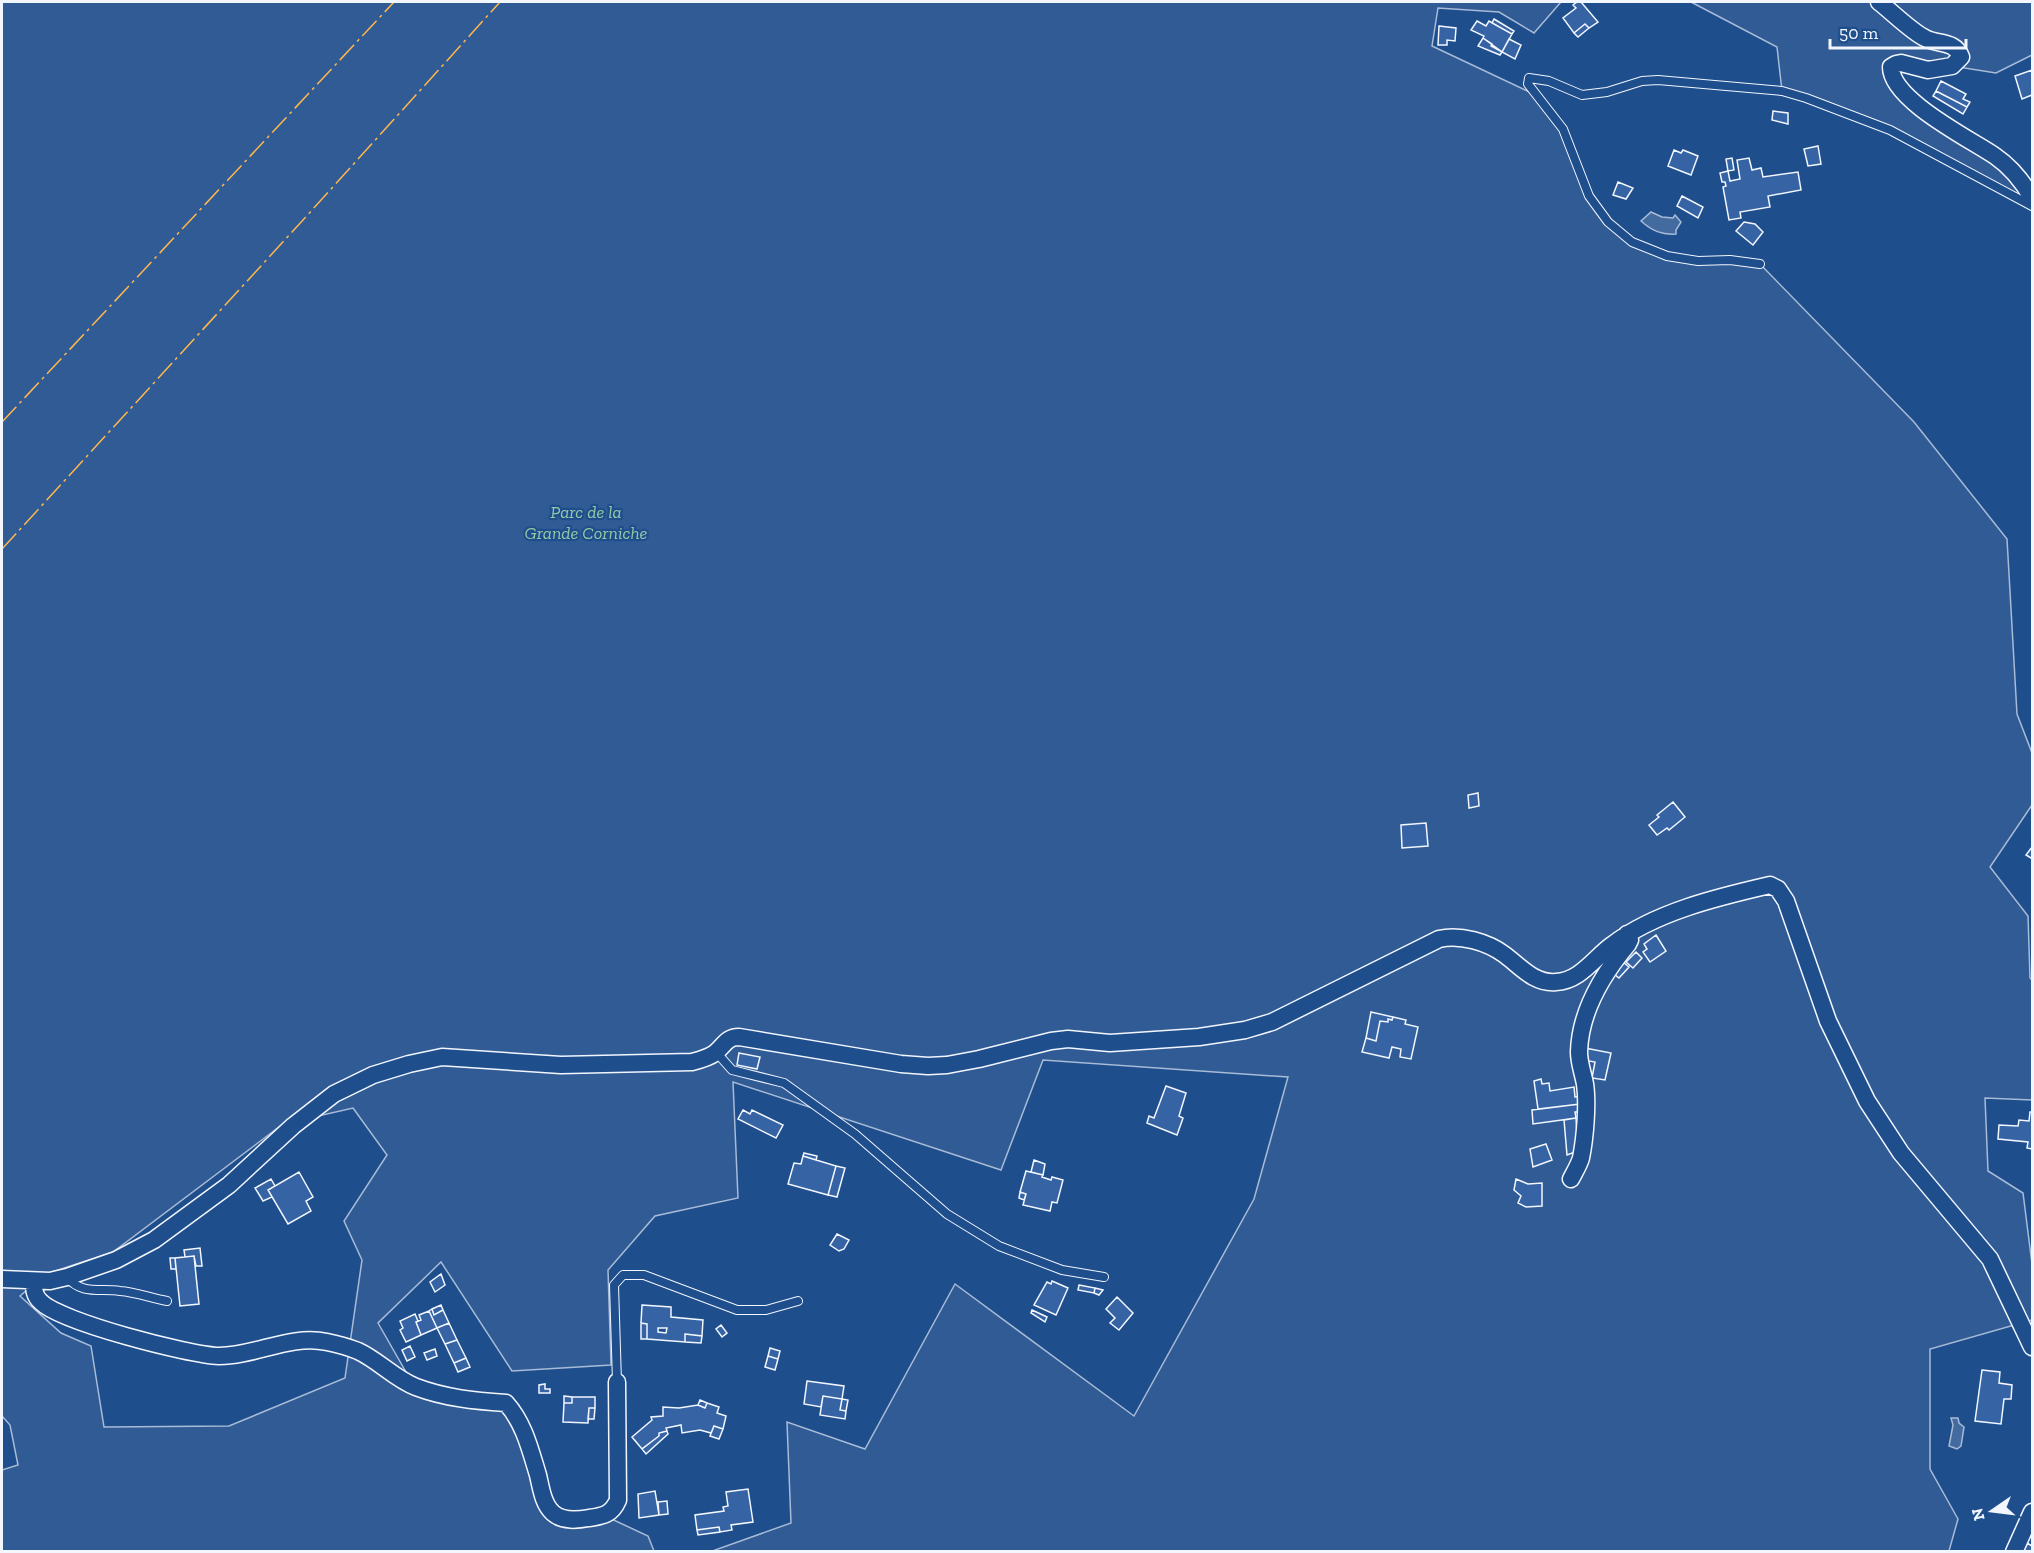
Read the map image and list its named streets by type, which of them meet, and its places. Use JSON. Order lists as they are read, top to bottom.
{
  "parks": ["Parc de la Grande Corniche"],
  "scale_bar": "50 m",
  "north": "left"
}
